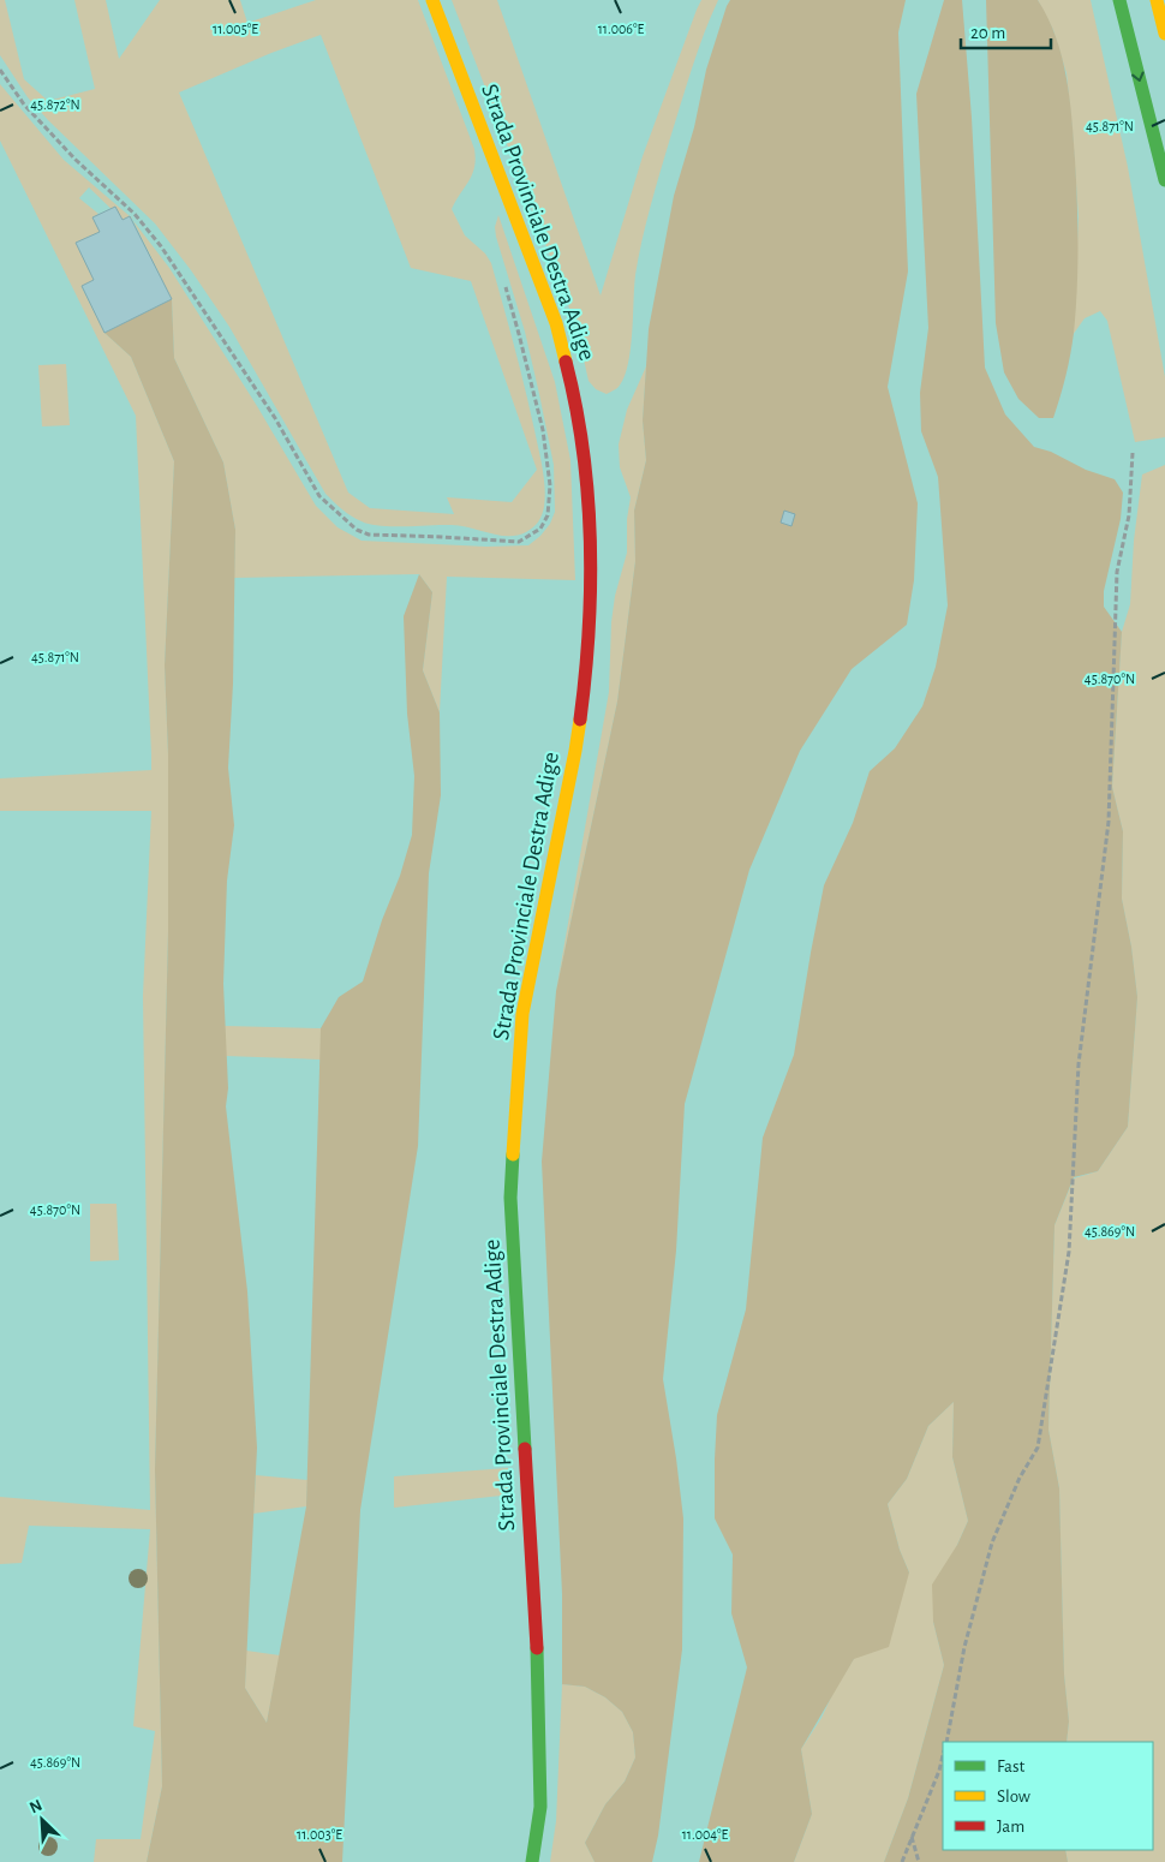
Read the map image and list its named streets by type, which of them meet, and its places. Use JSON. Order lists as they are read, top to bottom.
{
  "streets": {
    "main road": ["Strada Provinciale Destra Adige"]
  },
  "legend": ["Fast", "Slow", "Jam"],
  "scale_bar": "20 m",
  "north": "top left",
  "coordinates": [
    "11.005°E",
    "11.006°E",
    "45.872°N",
    "45.871°N",
    "45.870°N",
    "45.869°N",
    "11.003°E",
    "11.004°E"
  ]
}
